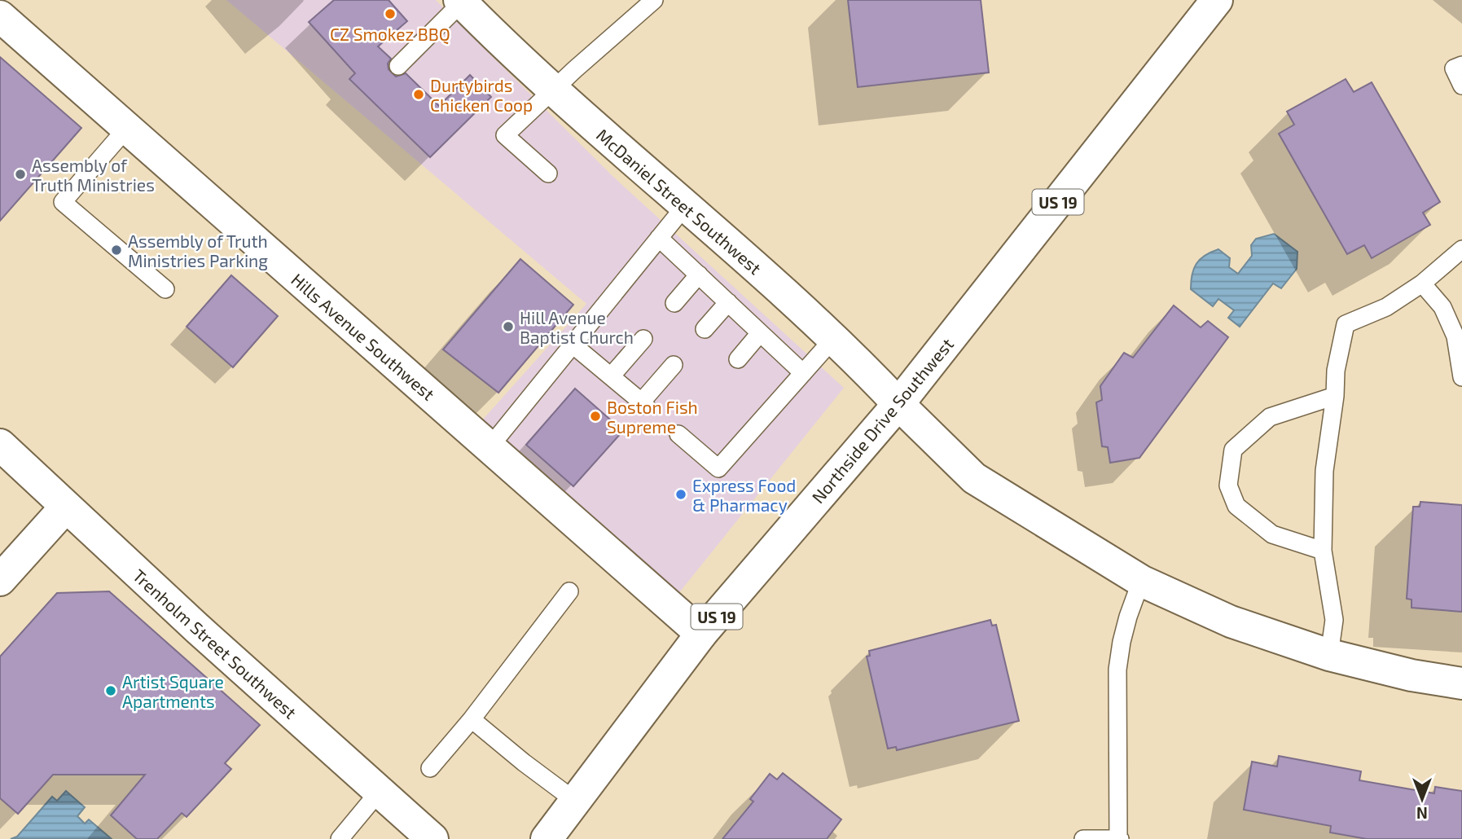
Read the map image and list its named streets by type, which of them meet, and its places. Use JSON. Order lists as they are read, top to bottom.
{
  "streets": {
    "street": [
      "McDaniel Street Southwest",
      "US 19",
      "Hills Avenue Southwest",
      "Northside Drive Southwest",
      "Trenholm Street Southwest"
    ]
  },
  "crossings": [
    ["McDaniel Street Southwest", "Northside Drive Southwest"],
    ["Hills Avenue Southwest", "Northside Drive Southwest"]
  ],
  "places": [
    "CZ Smokez BBQ",
    "Durtybirds Chicken Coop",
    "Assembly of Truth Ministries",
    "Assembly of Truth Ministries Parking",
    "Hill Avenue Baptist Church",
    "Boston Fish Supreme",
    "Express Food & Pharmacy",
    "Artist Square Apartments"
  ],
  "north": "bottom"
}
